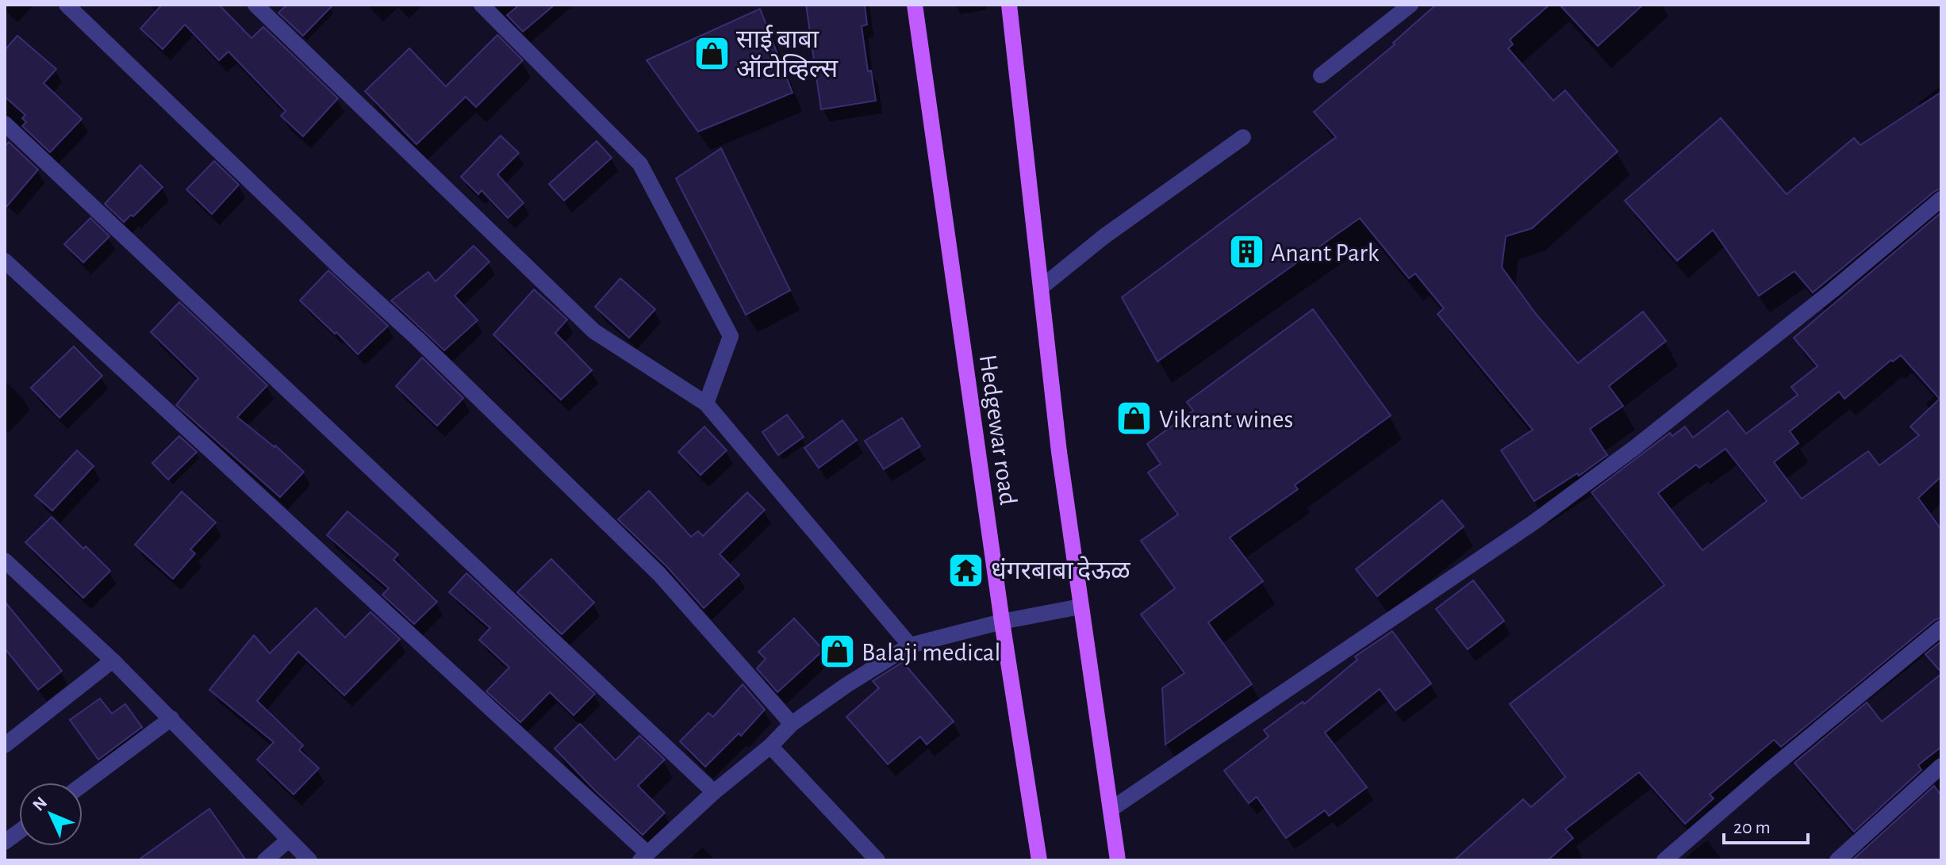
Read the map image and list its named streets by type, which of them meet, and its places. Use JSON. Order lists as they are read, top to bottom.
{
  "streets": {
    "main road": ["Hedgewar road"]
  },
  "places": {
    "shop": ["साई बाबा ऑटोव्हिल्स", "Vikrant wines", "Balaji medical"],
    "building": ["Anant Park"],
    "temple": ["धंगरबाबा देऊळ"]
  },
  "scale_bar": "20 m",
  "north": "top left"
}
